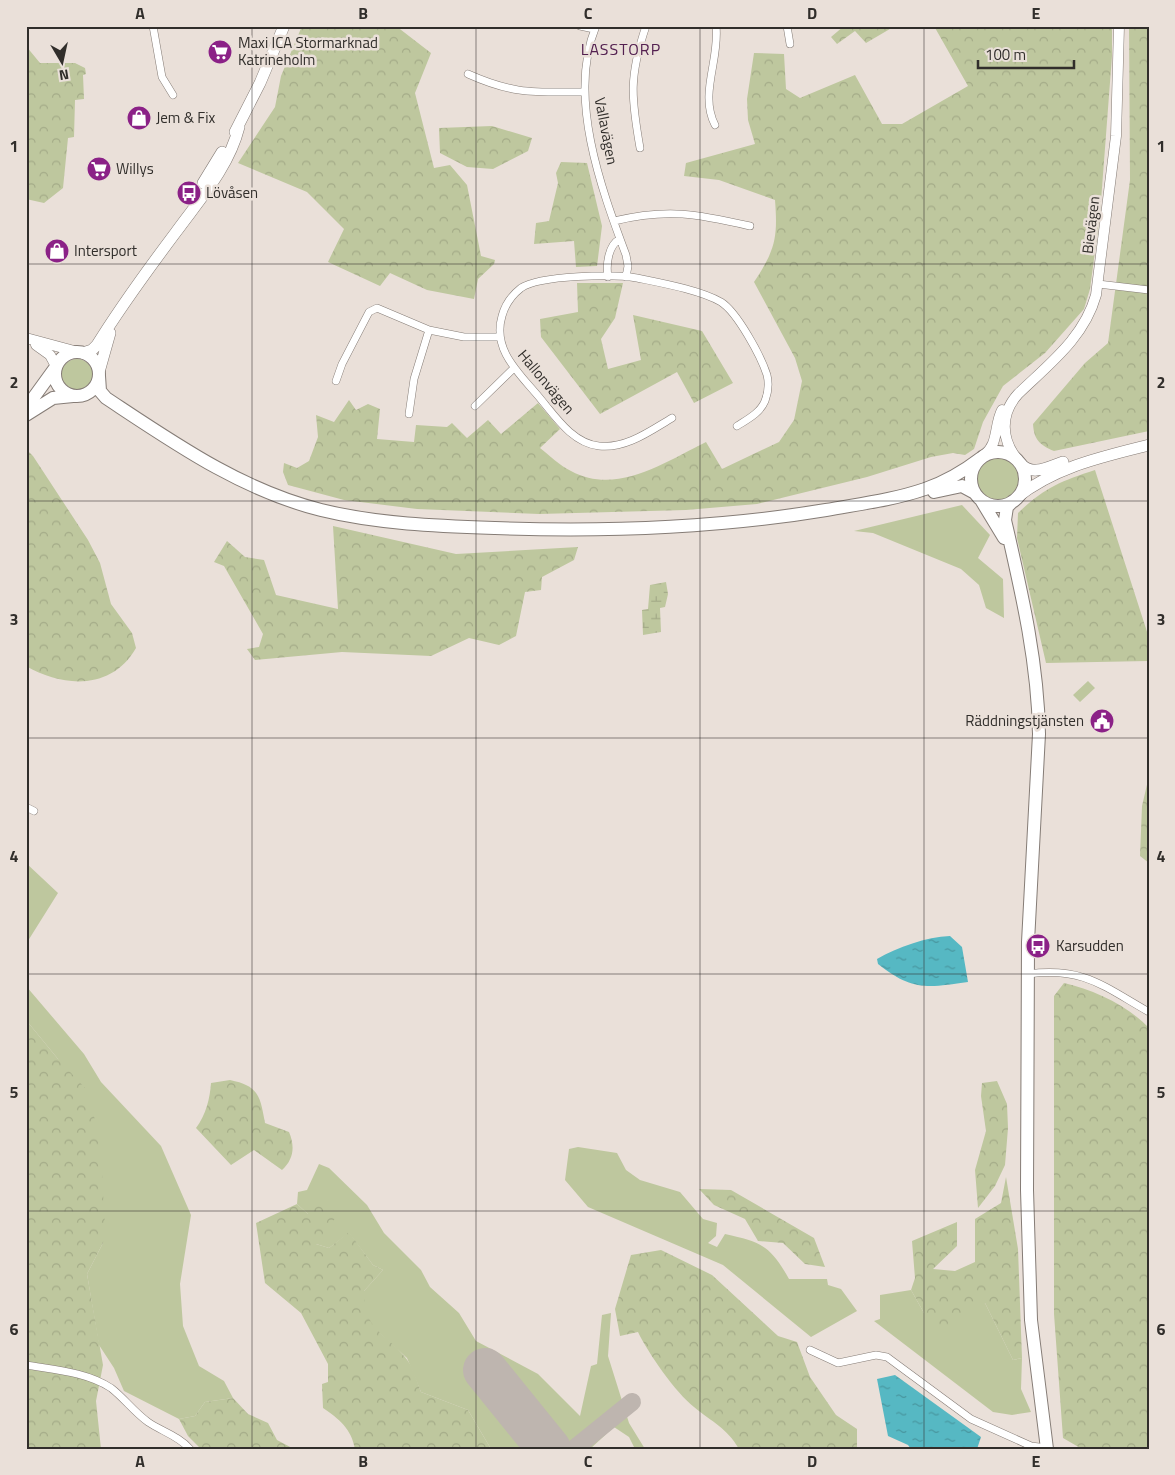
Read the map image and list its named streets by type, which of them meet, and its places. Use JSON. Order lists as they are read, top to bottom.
{
  "streets": {
    "street": ["Vallavägen", "Bievägen", "Hallonvägen"]
  },
  "crossings": [
    ["Vallavägen", "Hallonvägen"]
  ],
  "districts": ["LASSTORP"],
  "places": {
    "supermarket": ["Maxi ICA Stormarknad Katrineholm", "Willys"],
    "shop": ["Jem & Fix", "Intersport"],
    "bus stop": ["Lövåsen", "Karsudden"],
    "public building": ["Räddningstjänsten"]
  },
  "scale_bar": "100 m",
  "north": "bottom",
  "grid": {
    "columns": [
      "A",
      "B",
      "C",
      "D",
      "E"
    ],
    "rows": [
      "1",
      "2",
      "3",
      "4",
      "5",
      "6"
    ]
  }
}
